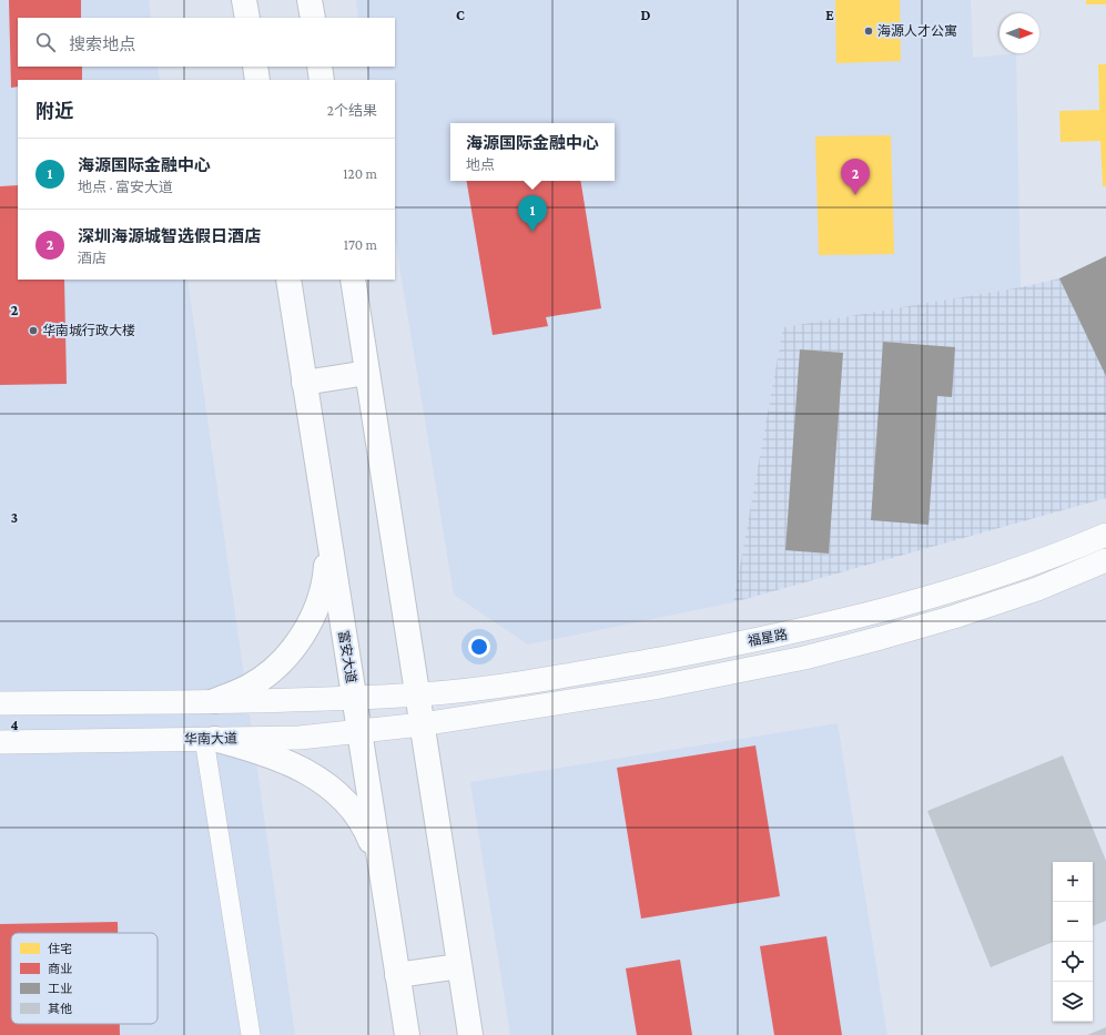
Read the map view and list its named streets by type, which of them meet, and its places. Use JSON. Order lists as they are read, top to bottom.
{
  "streets": {
    "main road": ["富安大道"],
    "street": ["福星路", "华南大道"]
  },
  "crossings": [
    ["福星路", "华南大道"],
    ["富安大道", "华南大道"]
  ],
  "places": ["海源人才公寓", "华南城行政大楼"],
  "legend": [
    "住宅",
    "商业",
    "工业",
    "其他"
  ],
  "north": "right",
  "page": {
    "search": "搜索地点",
    "heading": ["附近", "2个结果"],
    "popup": ["海源国际金融中心", "地点"],
    "list": [
      {
        "mark": "1",
        "name": "海源国际金融中心",
        "note": "地点 · 富安大道",
        "value": "120 m"
      },
      {
        "mark": "2",
        "name": "深圳海源城智选假日酒店",
        "note": "酒店",
        "value": "170 m"
      }
    ],
    "pins": ["2", "1"],
    "map_buttons": ["+", "−"]
  },
  "grid": {
    "columns": ["C", "D", "E"],
    "rows": ["2", "3", "4"]
  }
}
